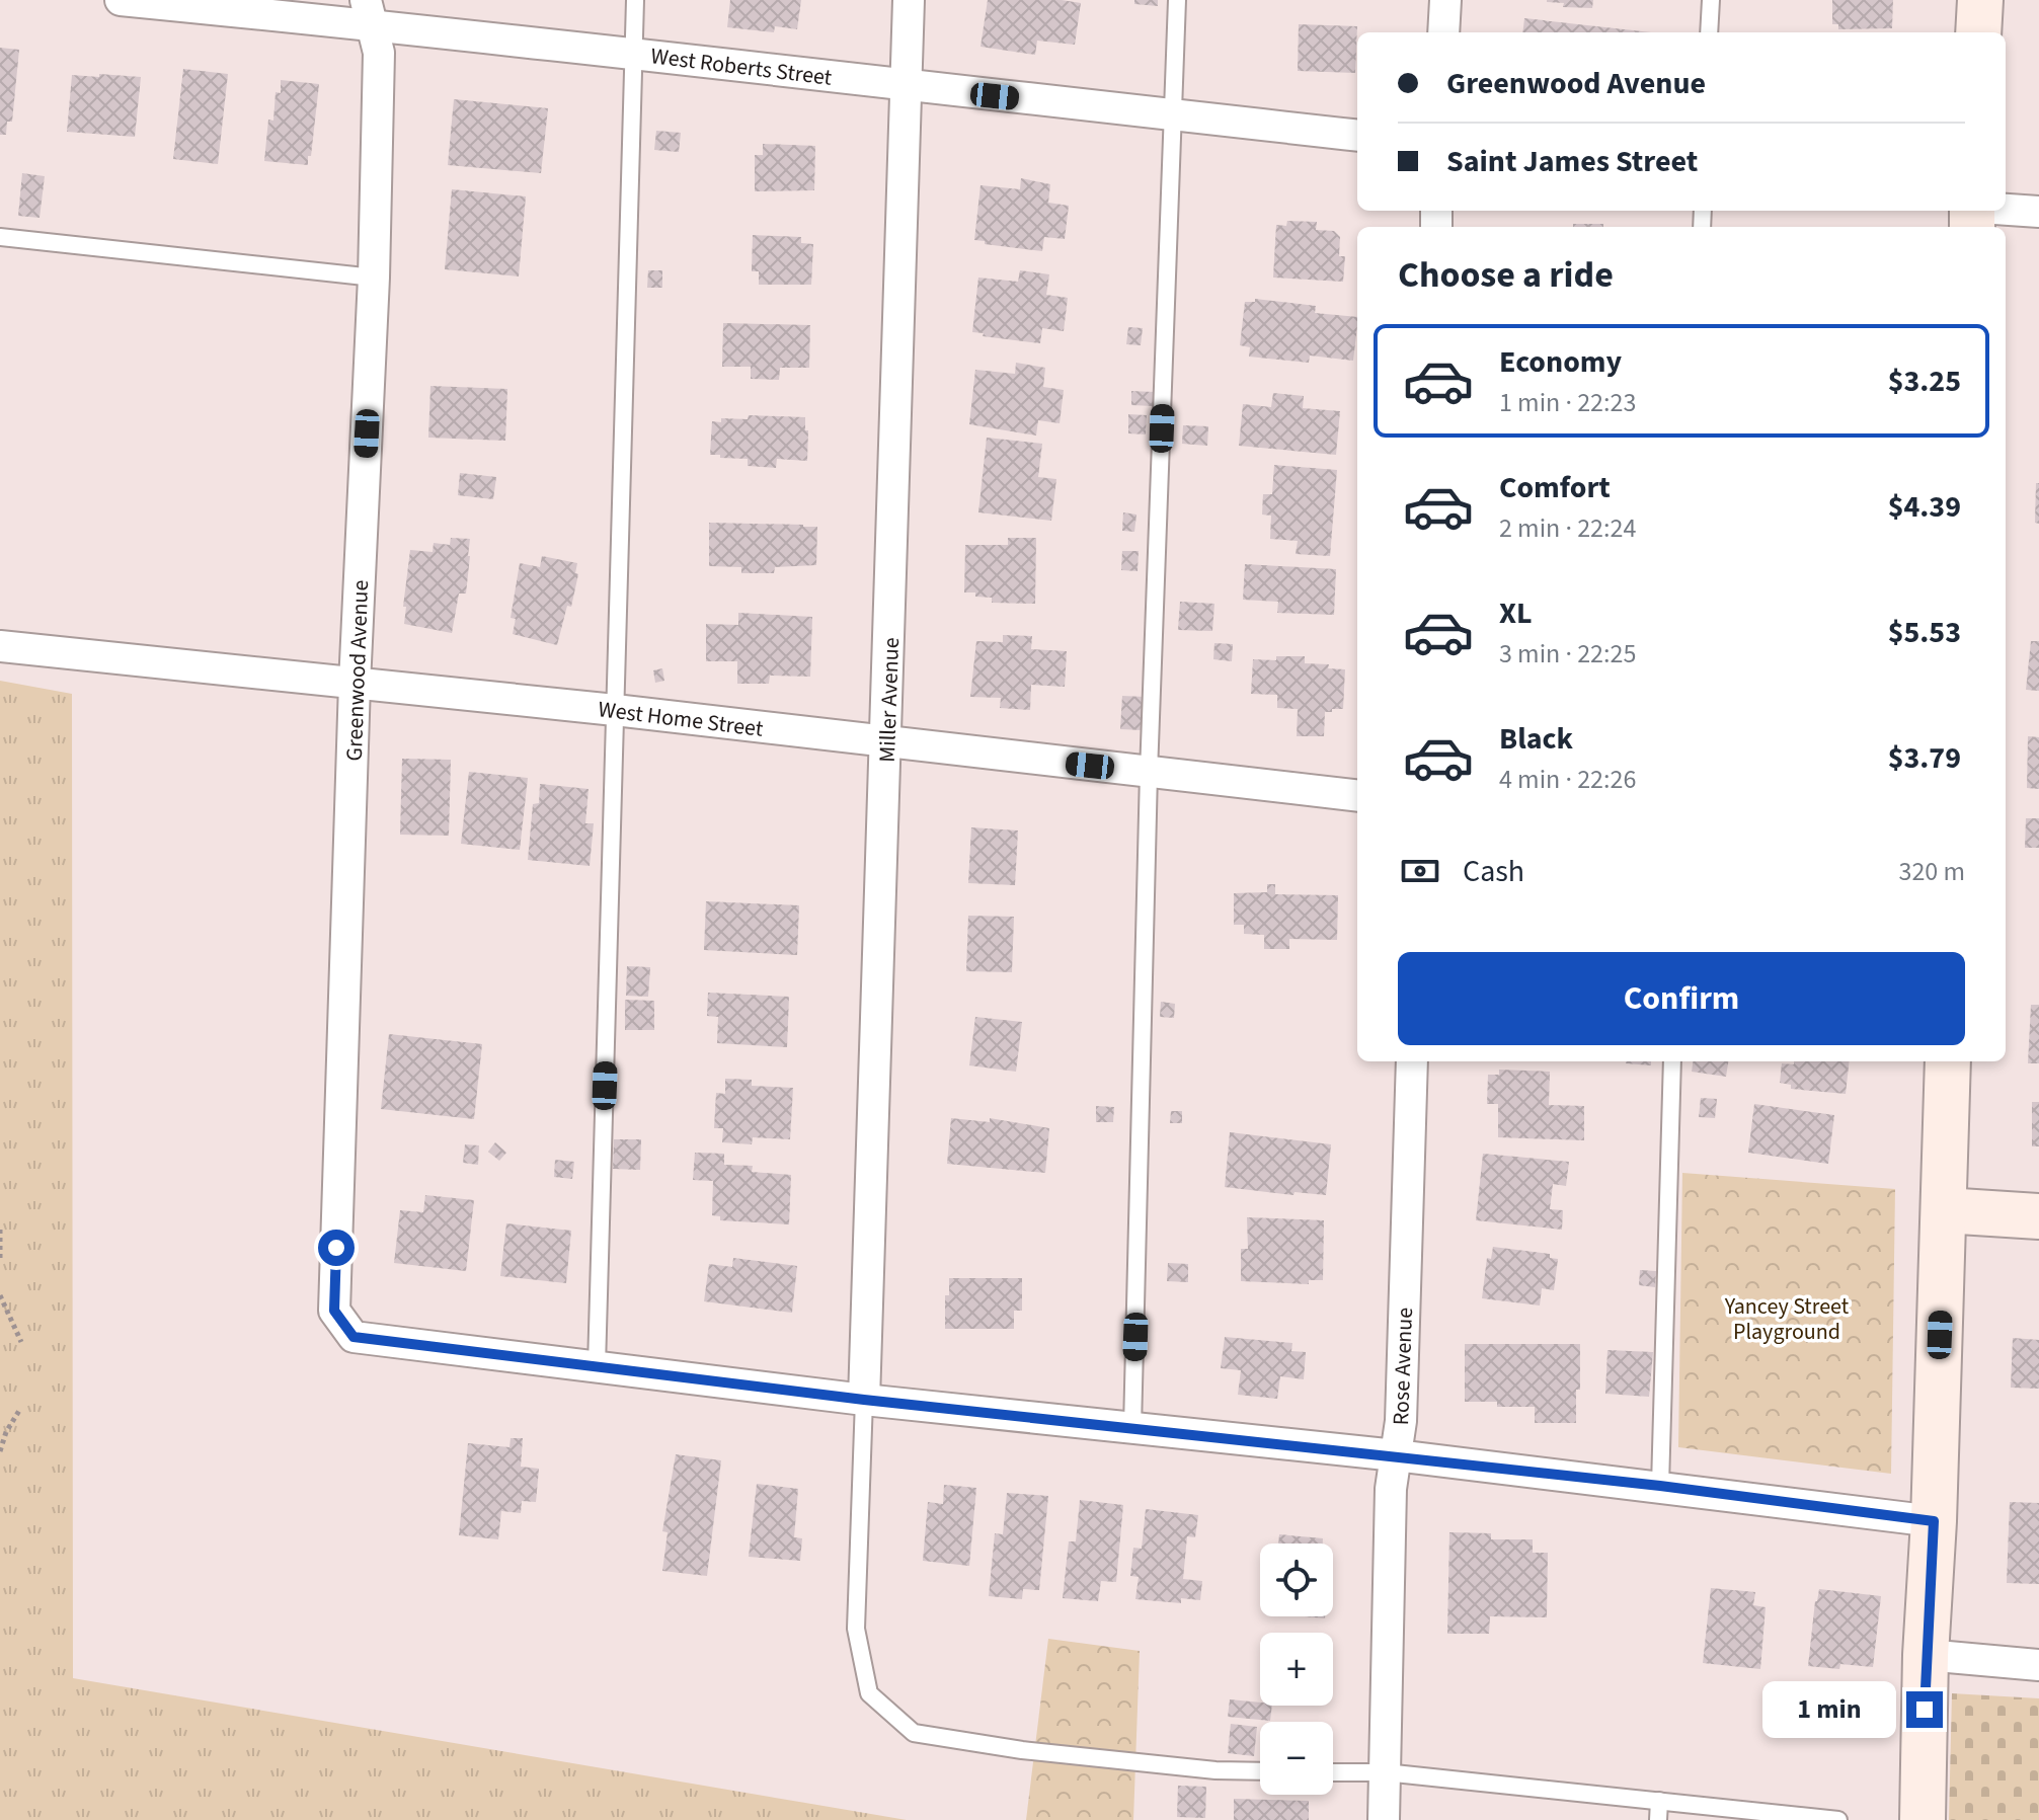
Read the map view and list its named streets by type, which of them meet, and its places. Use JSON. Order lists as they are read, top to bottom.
{
  "streets": {
    "street": [
      "West Roberts Street",
      "Greenwood Avenue",
      "Miller Avenue",
      "West Home Street",
      "Rose Avenue"
    ]
  },
  "crossings": [
    ["West Roberts Street", "Greenwood Avenue"],
    ["West Roberts Street", "Miller Avenue"],
    ["Greenwood Avenue", "West Home Street"],
    ["Miller Avenue", "West Home Street"]
  ],
  "parks": ["Yancey Street Playground"],
  "page": {
    "banner": ["Greenwood Avenue", "Saint James Street"],
    "heading": "Choose a ride",
    "list": [
      {
        "name": "Economy",
        "note": "1 min · 22:23",
        "value": "$3.25"
      },
      {
        "name": "Comfort",
        "note": "2 min · 22:24",
        "value": "$4.39"
      },
      {
        "name": "XL",
        "note": "3 min · 22:25",
        "value": "$5.53"
      },
      {
        "name": "Black",
        "note": "4 min · 22:26",
        "value": "$3.79"
      }
    ],
    "pay": ["Cash", "320 m"],
    "buttons": "Confirm",
    "map_buttons": ["+", "−"],
    "bubble": "1 min"
  }
}
